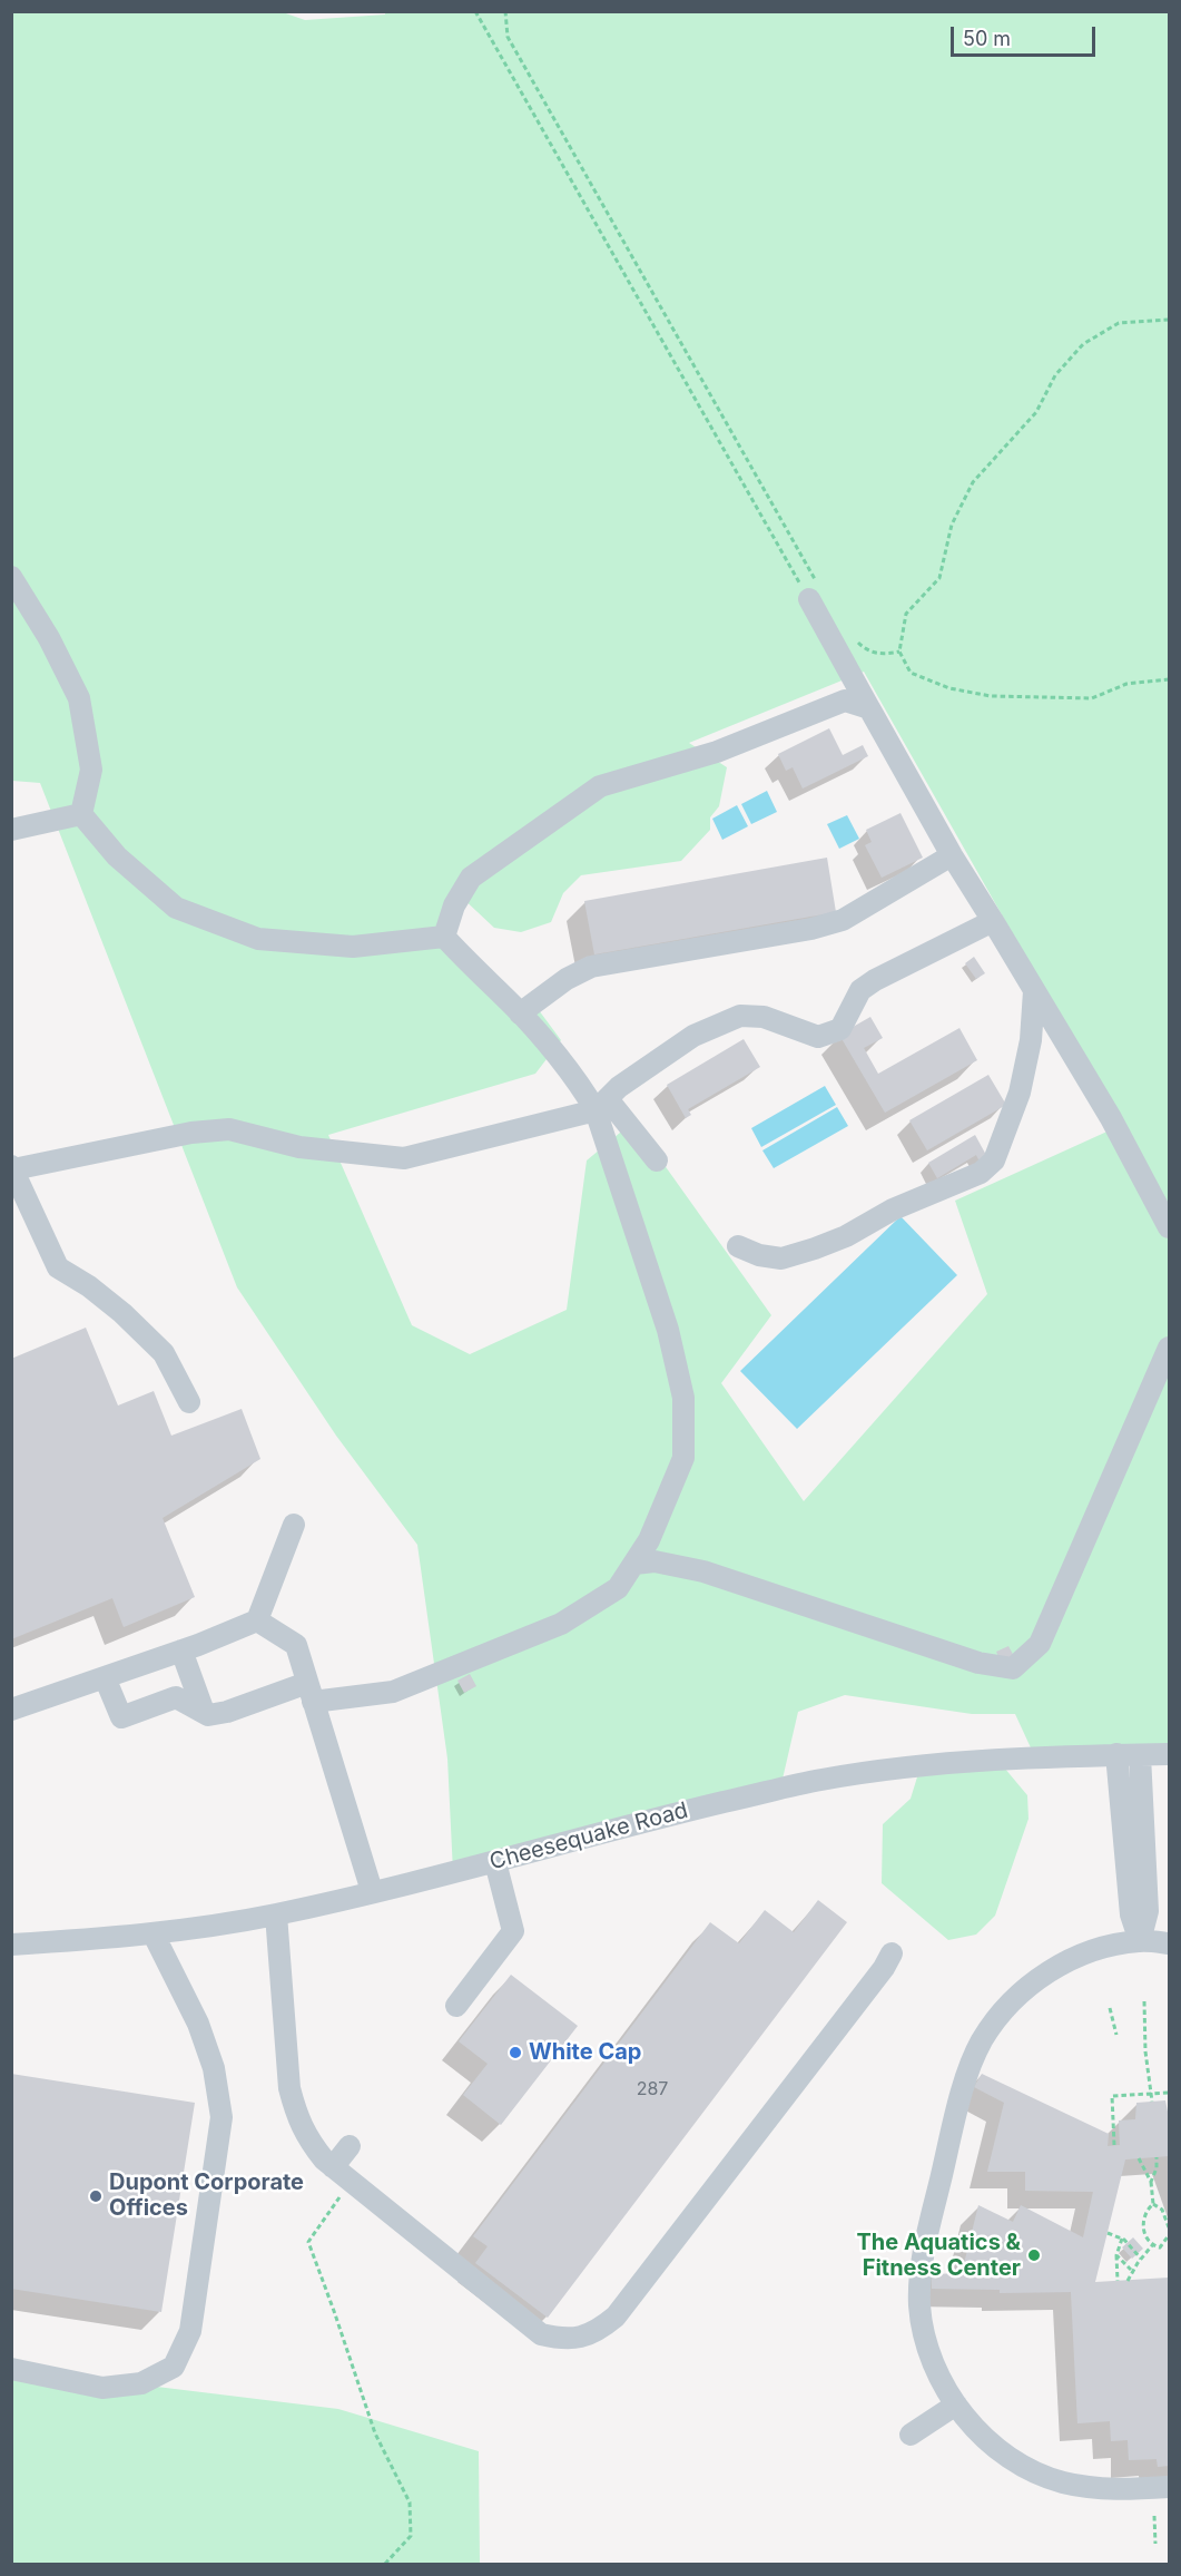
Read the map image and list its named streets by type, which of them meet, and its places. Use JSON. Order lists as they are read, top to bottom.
{
  "streets": {
    "street": ["Cheesequake Road"]
  },
  "places": ["White Cap", "Dupont Corporate Offices", "The Aquatics & Fitness Center"],
  "house_numbers": ["287"],
  "scale_bar": "50 m"
}
